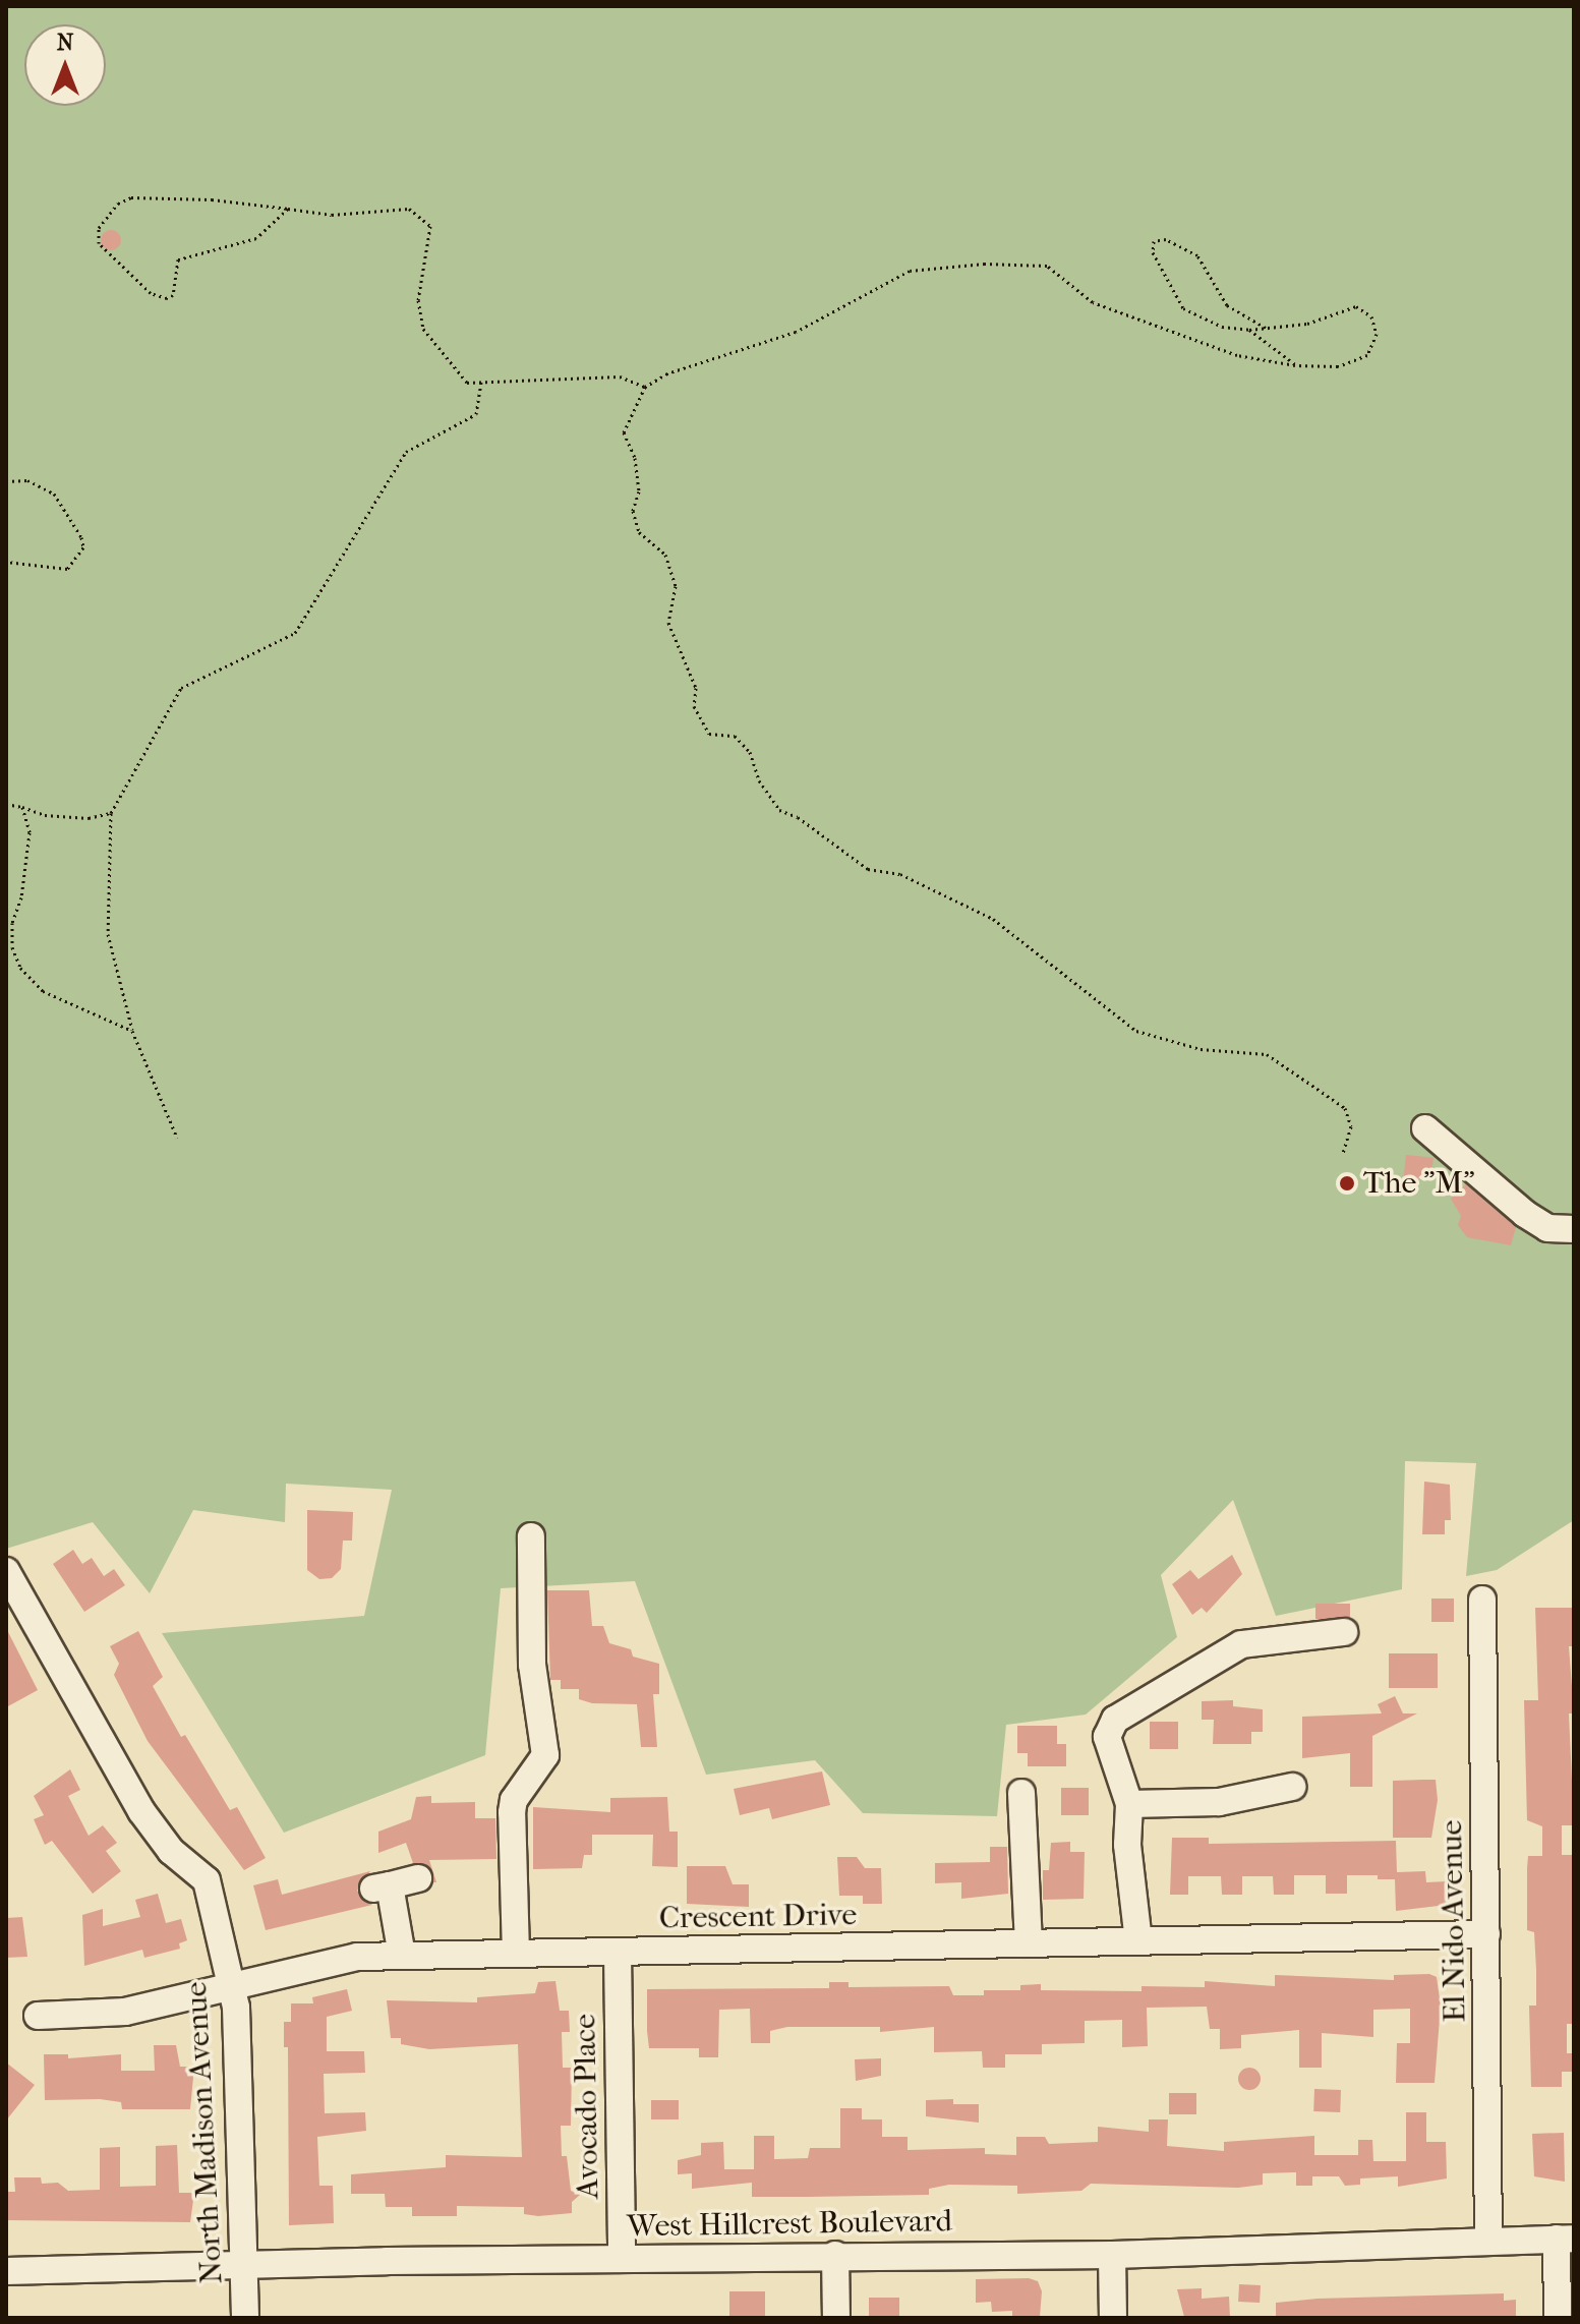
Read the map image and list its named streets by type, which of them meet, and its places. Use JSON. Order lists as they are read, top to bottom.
{
  "streets": {
    "street": [
      "Crescent Drive",
      "El Nido Avenue",
      "Avocado Place",
      "North Madison Avenue",
      "West Hillcrest Boulevard"
    ]
  },
  "crossings": [
    ["Crescent Drive", "El Nido Avenue"],
    ["Crescent Drive", "Avocado Place"],
    ["Crescent Drive", "North Madison Avenue"],
    ["El Nido Avenue", "West Hillcrest Boulevard"],
    ["Avocado Place", "West Hillcrest Boulevard"],
    ["North Madison Avenue", "West Hillcrest Boulevard"]
  ],
  "places": ["The \"M\""],
  "north": "top"
}
